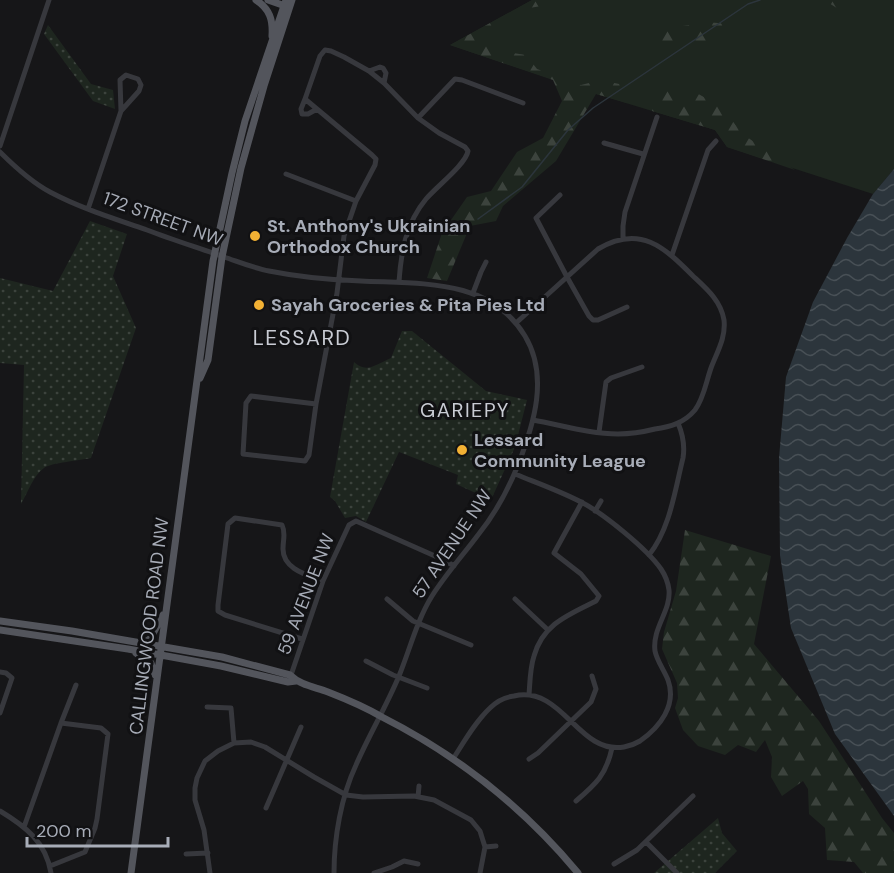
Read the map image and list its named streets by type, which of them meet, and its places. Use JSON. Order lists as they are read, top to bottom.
{
  "streets": {
    "main road": ["CALLINGWOOD ROAD NW"],
    "street": ["172 STREET NW", "57 AVENUE NW", "59 AVENUE NW"]
  },
  "crossings": [
    ["172 STREET NW", "57 AVENUE NW"],
    ["172 STREET NW", "CALLINGWOOD ROAD NW"],
    ["57 AVENUE NW", "59 AVENUE NW"]
  ],
  "districts": ["LESSARD", "GARIEPY"],
  "places": ["St. Anthony's Ukrainian Orthodox Church", "Sayah Groceries & Pita Pies Ltd", "Lessard Community League"],
  "scale_bar": "200 m"
}
